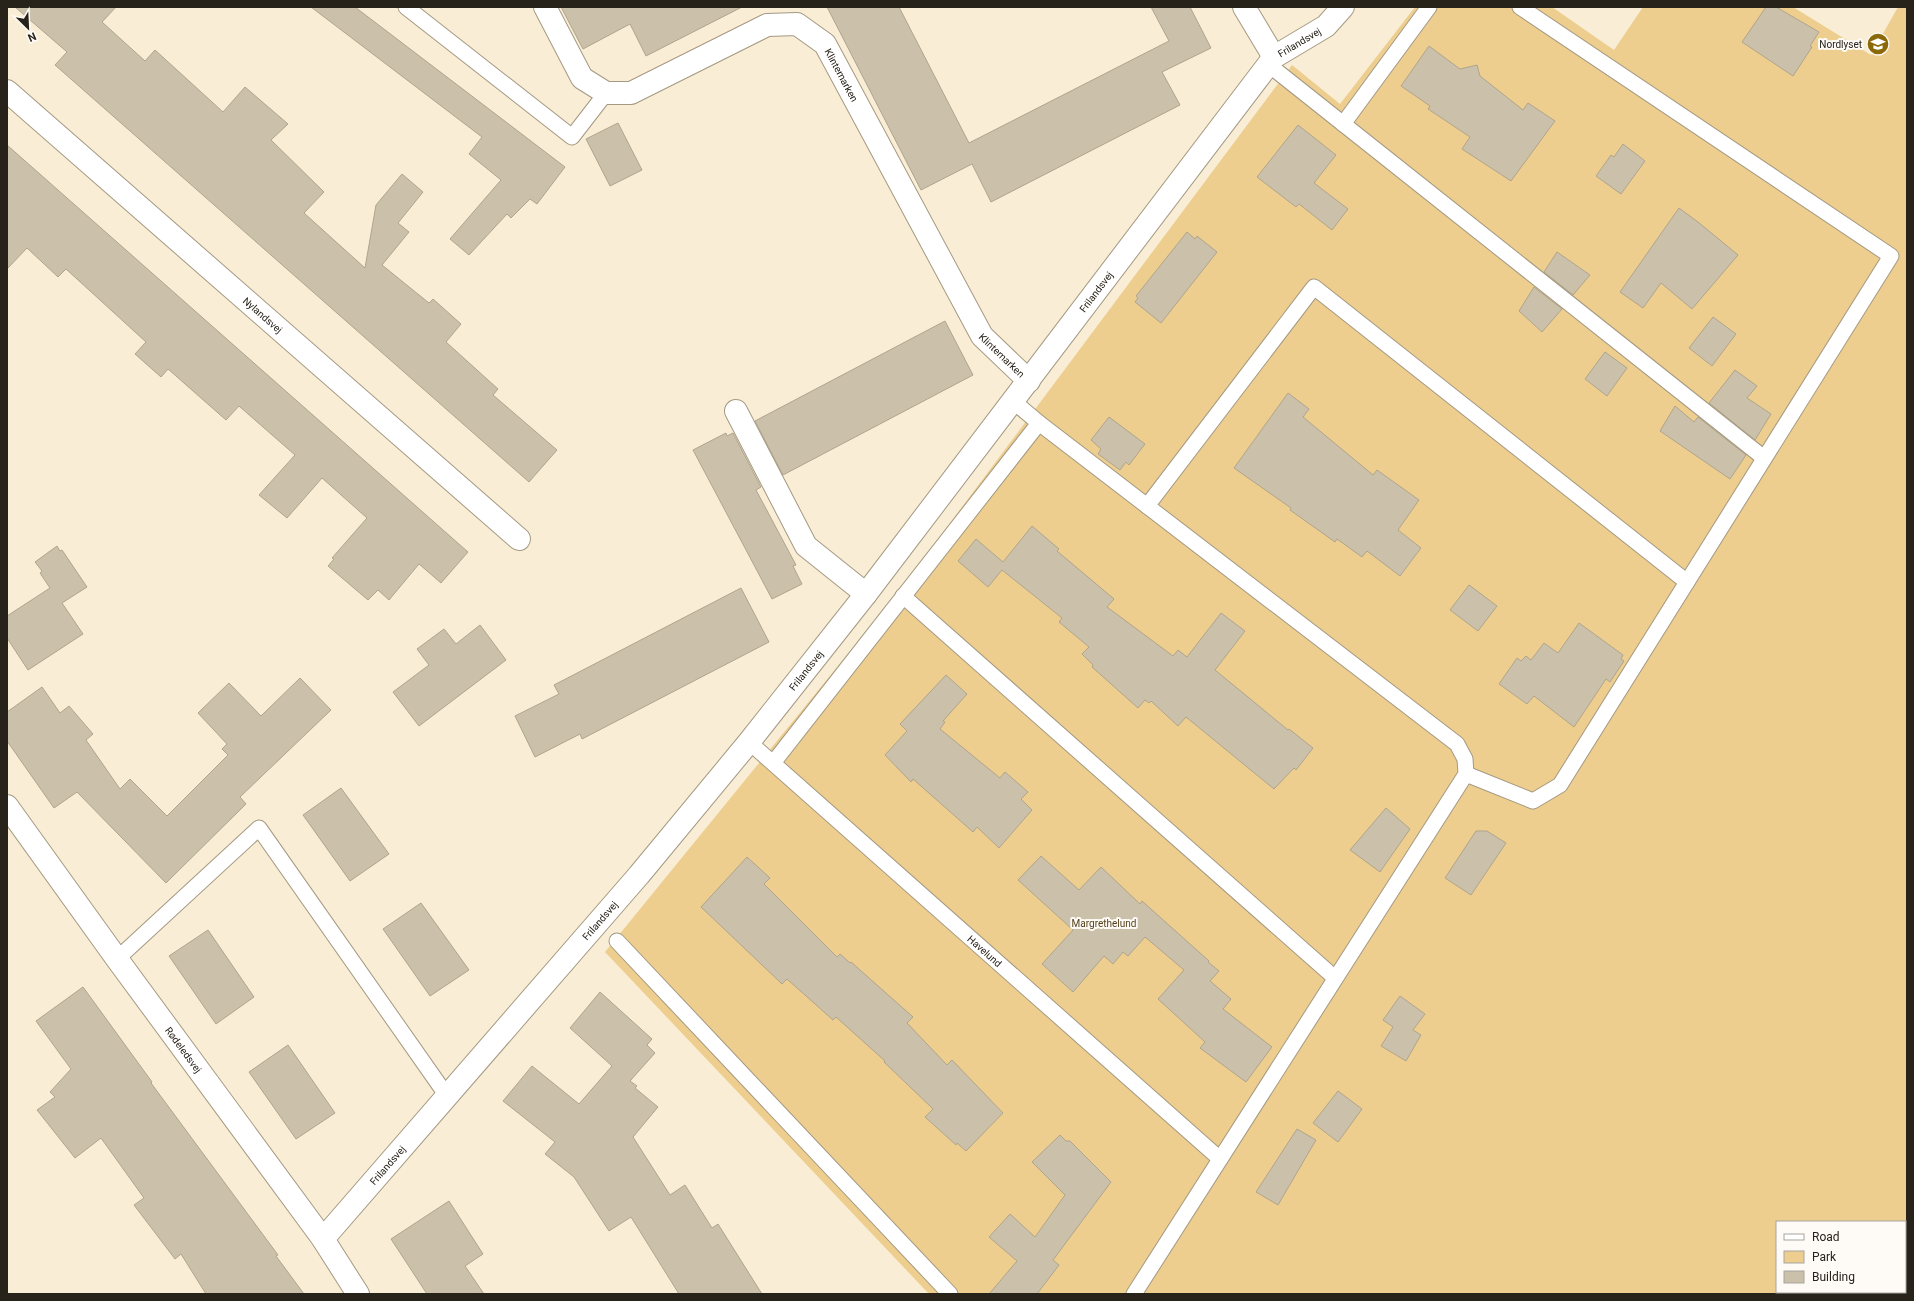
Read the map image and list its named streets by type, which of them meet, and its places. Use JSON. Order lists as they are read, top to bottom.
{
  "streets": {
    "street": [
      "Frilandsvej",
      "Klintemarken",
      "Nylandsvej",
      "Rødeledsvej"
    ],
    "lane": ["Havelund"]
  },
  "crossings": [
    ["Frilandsvej", "Klintemarken"],
    ["Frilandsvej", "Havelund"],
    ["Frilandsvej", "Rødeledsvej"]
  ],
  "parks": ["Margrethelund"],
  "places": {
    "school or university": ["Nordlyset"]
  },
  "legend": ["Road", "Park", "Building"],
  "north": "bottom right"
}
